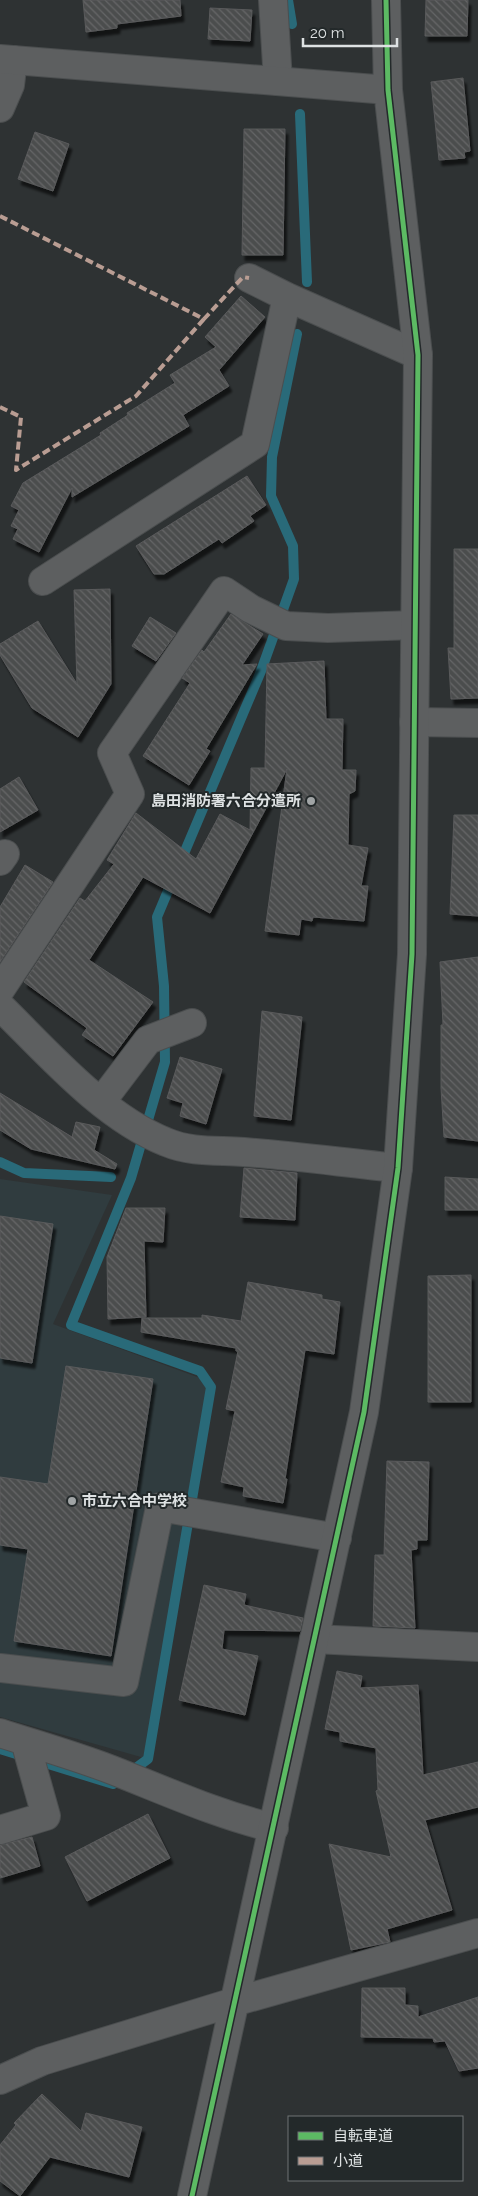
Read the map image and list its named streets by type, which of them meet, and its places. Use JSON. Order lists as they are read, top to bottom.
{
  "places": ["島田消防署六合分遣所", "市立六合中学校"],
  "legend": ["自転車道", "小道"],
  "scale_bar": "20 m"
}
